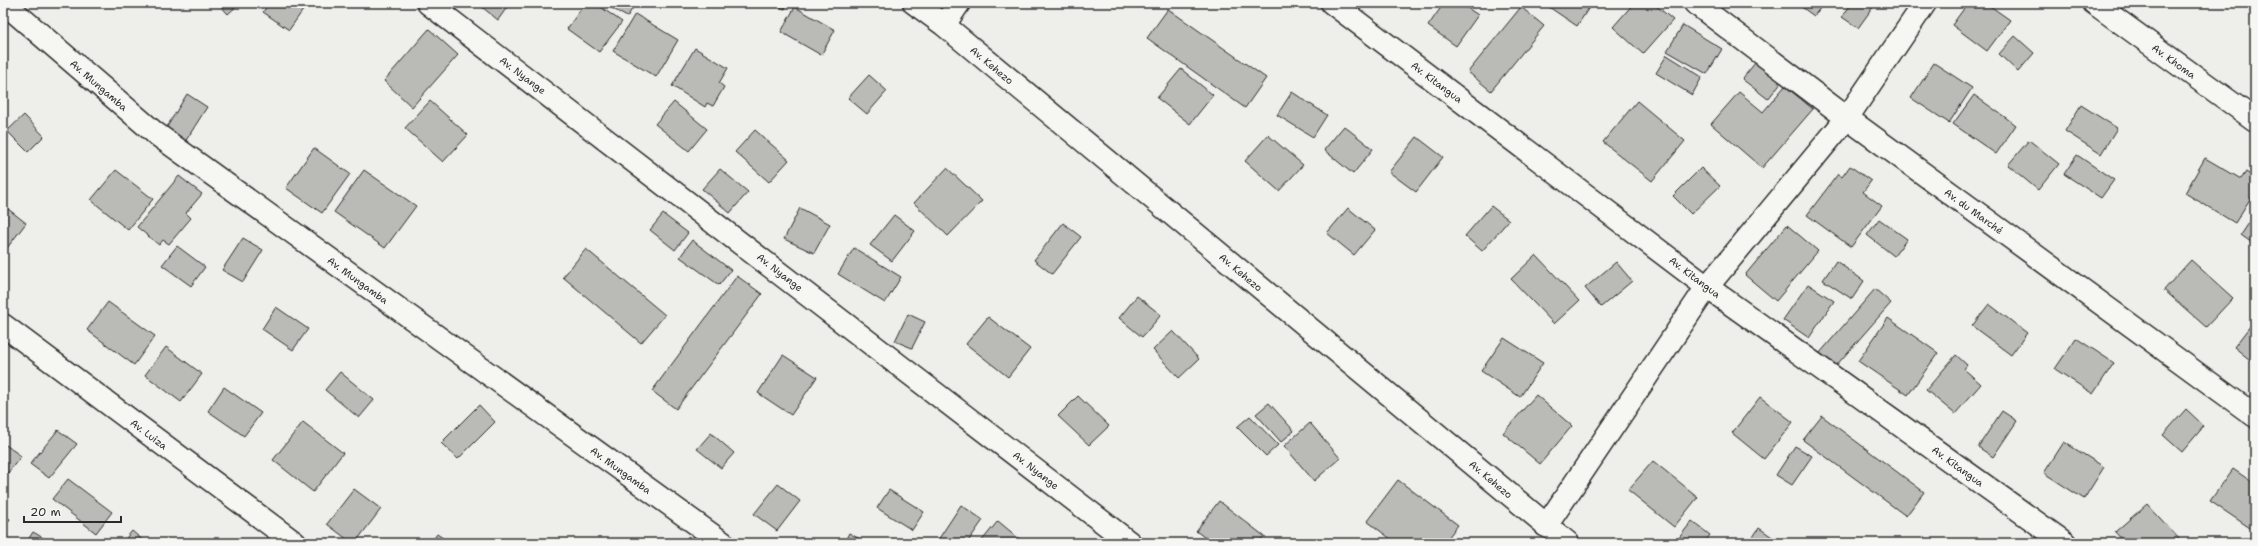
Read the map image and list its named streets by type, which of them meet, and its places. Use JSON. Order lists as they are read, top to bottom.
{
  "streets": {
    "street": [
      "Av. Khoma",
      "Av. Kehezo",
      "Av. Nyange",
      "Av. Kitangua",
      "Av. Mungamba",
      "Av. du Marché",
      "Av. Luiza"
    ]
  },
  "scale_bar": "20 m"
}
